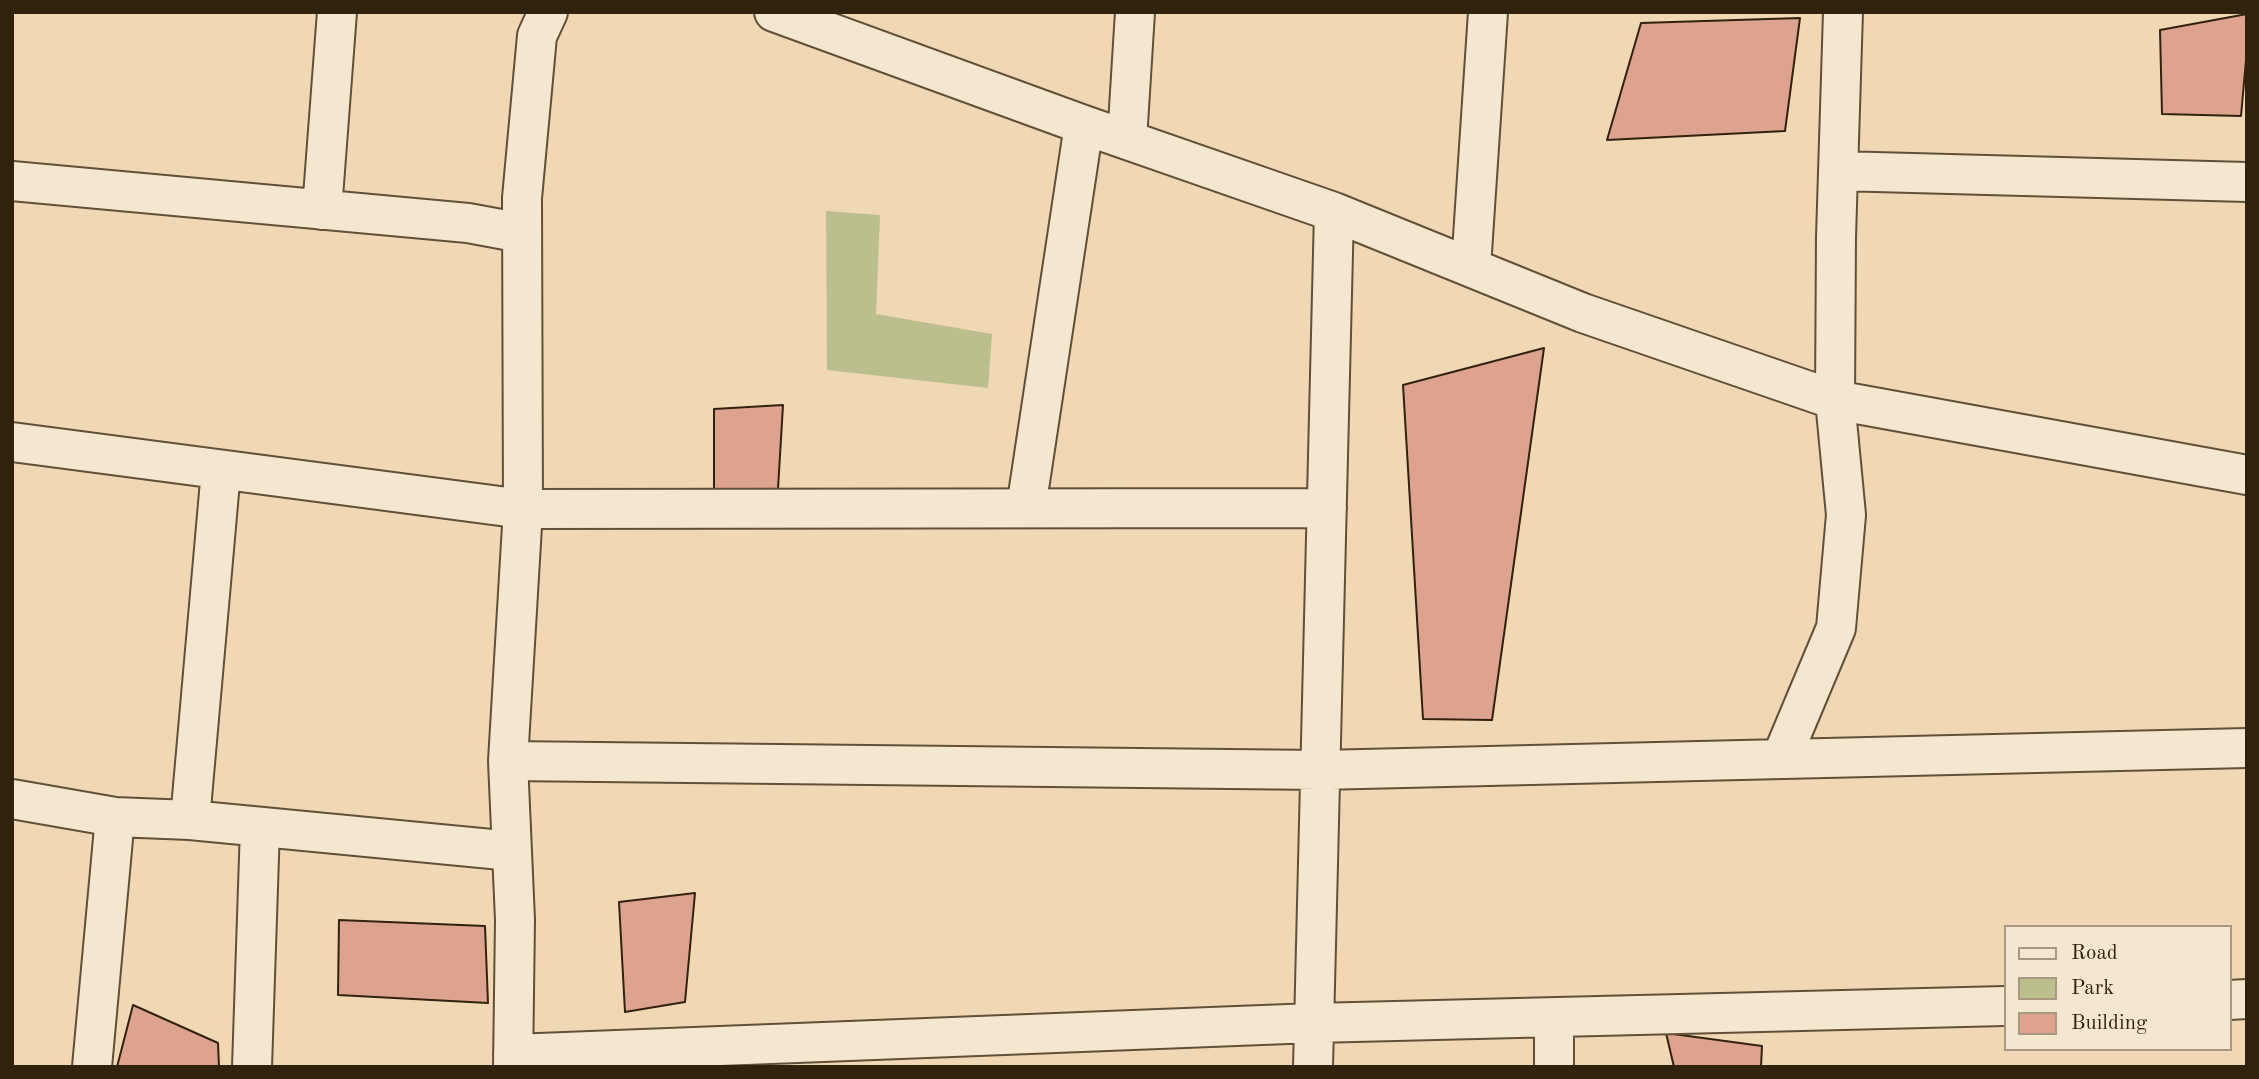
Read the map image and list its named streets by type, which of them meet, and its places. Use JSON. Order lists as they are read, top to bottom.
{
  "legend": ["Road", "Park", "Building"]
}
